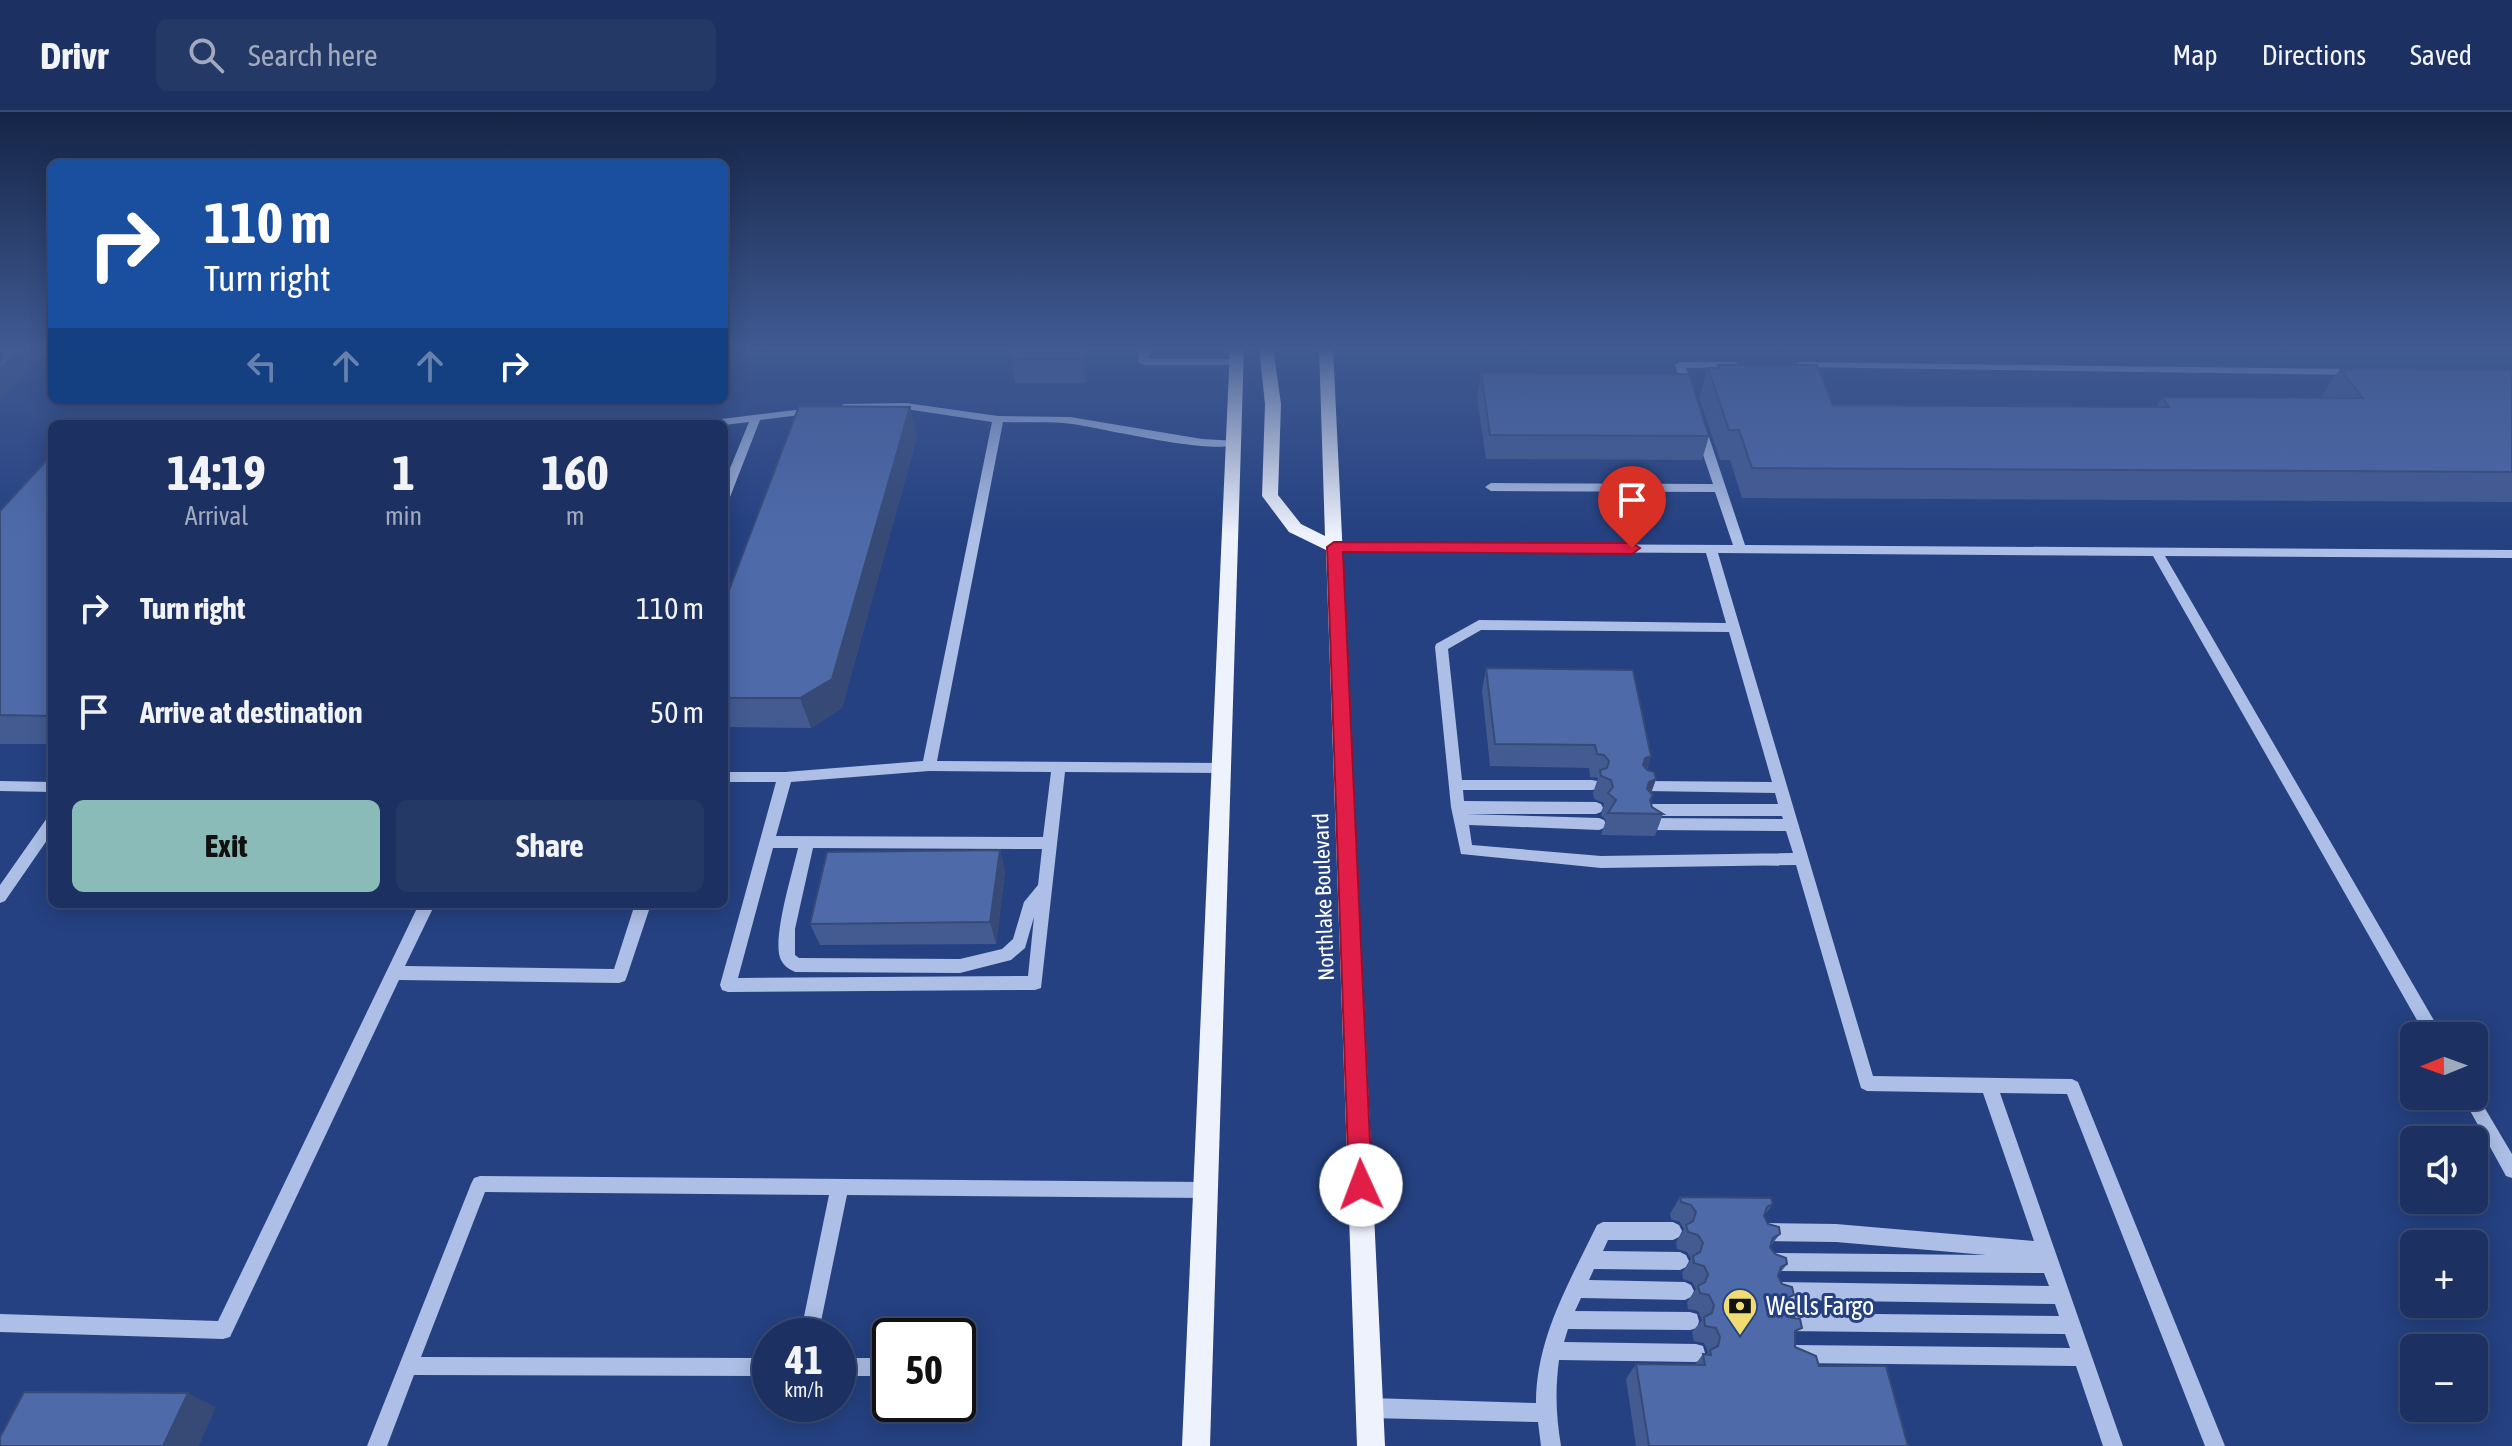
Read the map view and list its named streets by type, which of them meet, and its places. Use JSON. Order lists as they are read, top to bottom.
{
  "streets": {
    "main road": ["Northlake Boulevard"]
  },
  "places": {
    "bank": ["Wells Fargo"]
  },
  "north": "left",
  "page": {
    "header": "Drivr",
    "search": "Search here",
    "nav": ["Map", "Directions", "Saved"],
    "turn": ["110 m", "Turn right"],
    "eta": [
      "14:19",
      "Arrival",
      "1",
      "min",
      "160",
      "m"
    ],
    "list": [
      {
        "name": "Turn right",
        "value": "110 m"
      },
      {
        "name": "Arrive at destination",
        "value": "50 m"
      }
    ],
    "buttons": ["Exit", "Share"],
    "map_buttons": ["+", "−"],
    "speed": "41 km/h",
    "limit": "50"
  }
}
